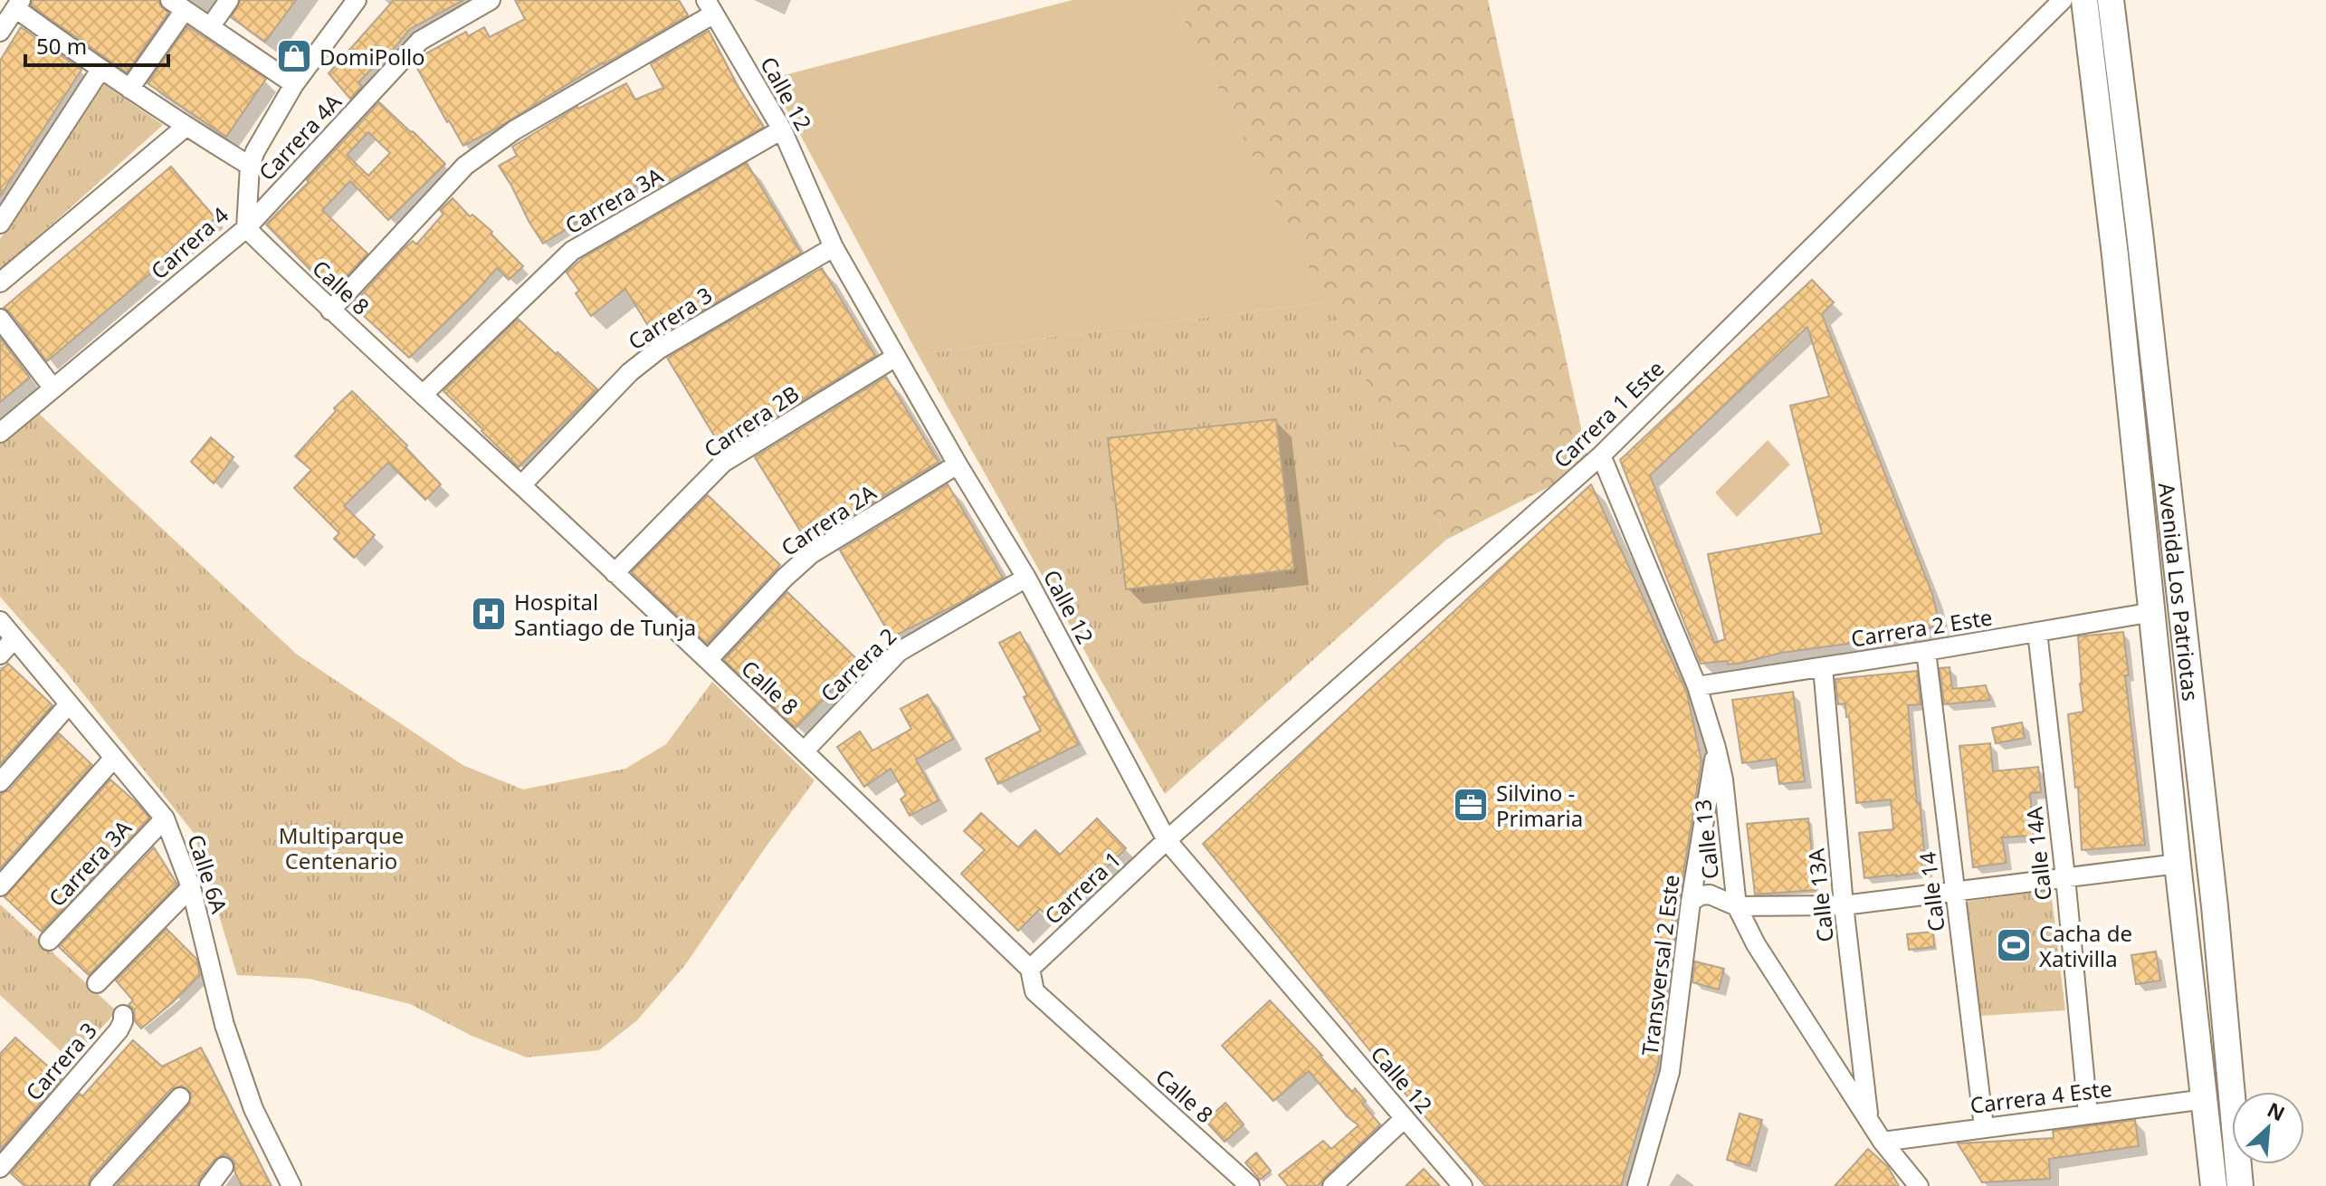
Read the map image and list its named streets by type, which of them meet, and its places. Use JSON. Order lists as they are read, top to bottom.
{
  "streets": {
    "main road": ["Avenida Los Patriotas"],
    "street": [
      "Calle 12",
      "Carrera 4A",
      "Carrera 3A",
      "Carrera 4",
      "Calle 8",
      "Carrera 3",
      "Carrera 1 Este",
      "Carrera 2B",
      "Carrera 2A",
      "Carrera 2 Este",
      "Carrera 2",
      "Calle 13",
      "Calle 14A",
      "Calle 6A",
      "Carrera 1",
      "Calle 14",
      "Calle 13A",
      "Transversal 2 Este",
      "Carrera 4 Este"
    ]
  },
  "crossings": [
    ["Calle 12", "Carrera 3A"],
    ["Calle 12", "Carrera 3"],
    ["Calle 12", "Carrera 1 Este"],
    ["Calle 12", "Carrera 2B"],
    ["Calle 12", "Carrera 2A"],
    ["Calle 12", "Carrera 2"],
    ["Calle 12", "Carrera 1"],
    ["Carrera 4A", "Carrera 4"],
    ["Carrera 4A", "Calle 8"],
    ["Carrera 3A", "Calle 8"],
    ["Carrera 3A", "Calle 6A"],
    ["Carrera 4", "Calle 8"],
    ["Calle 8", "Carrera 3"],
    ["Calle 8", "Carrera 2B"],
    ["Calle 8", "Carrera 2A"],
    ["Calle 8", "Carrera 2"],
    ["Calle 8", "Carrera 1"],
    ["Carrera 1 Este", "Calle 13"],
    ["Carrera 1 Este", "Carrera 1"],
    ["Avenida Los Patriotas", "Carrera 2 Este"],
    ["Avenida Los Patriotas", "Carrera 4 Este"],
    ["Carrera 2 Este", "Calle 13"],
    ["Carrera 2 Este", "Calle 14A"],
    ["Carrera 2 Este", "Calle 14"],
    ["Carrera 2 Este", "Calle 13A"],
    ["Calle 13", "Calle 13A"],
    ["Calle 13", "Transversal 2 Este"],
    ["Calle 13", "Carrera 4 Este"],
    ["Calle 14A", "Carrera 4 Este"],
    ["Calle 14", "Carrera 4 Este"]
  ],
  "parks": ["Multiparque Centenario"],
  "places": {
    "shop": ["DomiPollo"],
    "hospital": ["Hospital Santiago de Tunja"],
    "office": ["Silvino - Primaria"],
    "sports": ["Cacha de Xativilla"]
  },
  "scale_bar": "50 m",
  "north": "top right"
}
